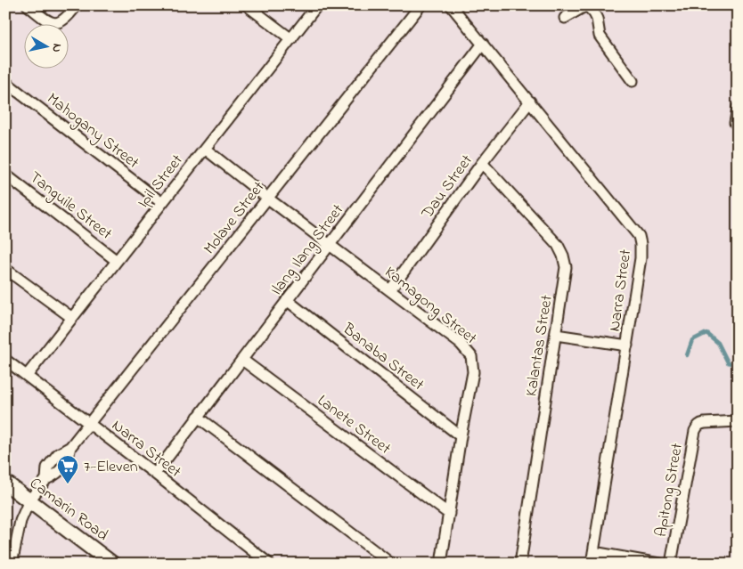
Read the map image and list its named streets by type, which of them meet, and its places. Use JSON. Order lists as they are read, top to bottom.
{
  "streets": {
    "main road": ["Camarin Road"],
    "street": [
      "Mahogany Street",
      "Ipil Street",
      "Dau Street",
      "Tanguile Street",
      "Molave Street",
      "Ilang Ilang Street",
      "Narra Street",
      "Kamagong Street",
      "Kalantas Street",
      "Banaba Street",
      "Lanete Street",
      "Apitong Street"
    ]
  },
  "crossings": [
    ["Mahogany Street", "Ipil Street"],
    ["Ipil Street", "Tanguile Street"],
    ["Ipil Street", "Narra Street"],
    ["Ipil Street", "Kamagong Street"],
    ["Dau Street", "Narra Street"],
    ["Dau Street", "Kamagong Street"],
    ["Dau Street", "Kalantas Street"],
    ["Molave Street", "Narra Street"],
    ["Molave Street", "Kamagong Street"],
    ["Molave Street", "Camarin Road"],
    ["Ilang Ilang Street", "Narra Street"],
    ["Ilang Ilang Street", "Kamagong Street"],
    ["Ilang Ilang Street", "Banaba Street"],
    ["Ilang Ilang Street", "Lanete Street"],
    ["Kamagong Street", "Banaba Street"],
    ["Kamagong Street", "Lanete Street"]
  ],
  "places": {
    "supermarket": ["7-Eleven"]
  },
  "north": "right"
}
